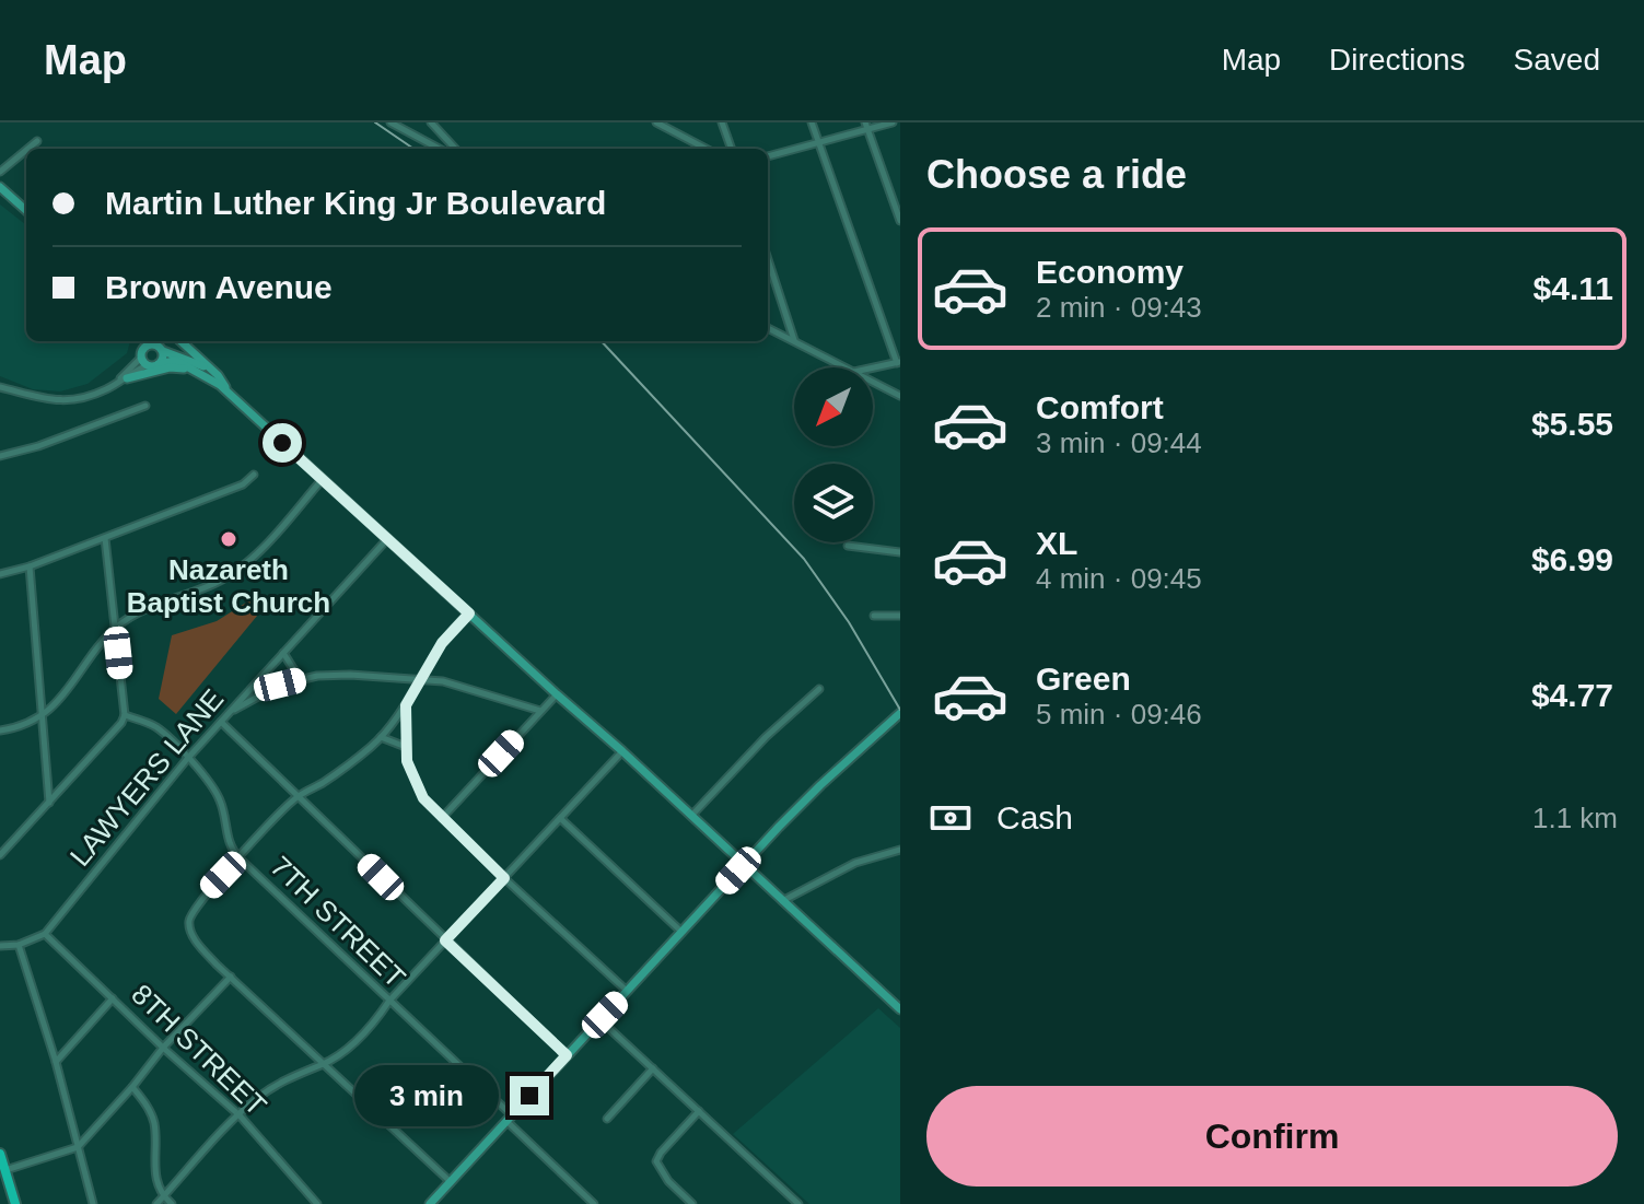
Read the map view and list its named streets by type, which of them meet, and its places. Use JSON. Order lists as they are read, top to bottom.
{
  "streets": {
    "street": ["LAWYERS LANE", "7TH STREET", "8TH STREET"]
  },
  "crossings": [
    ["LAWYERS LANE", "7TH STREET"],
    ["LAWYERS LANE", "8TH STREET"]
  ],
  "places": ["Nazareth Baptist Church"],
  "north": "bottom left",
  "page": {
    "header": "Map",
    "nav": ["Map", "Directions", "Saved"],
    "heading": "Choose a ride",
    "banner": ["Martin Luther King Jr Boulevard", "Brown Avenue"],
    "list": [
      {
        "name": "Economy",
        "note": "2 min · 09:43",
        "value": "$4.11"
      },
      {
        "name": "Comfort",
        "note": "3 min · 09:44",
        "value": "$5.55"
      },
      {
        "name": "XL",
        "note": "4 min · 09:45",
        "value": "$6.99"
      },
      {
        "name": "Green",
        "note": "5 min · 09:46",
        "value": "$4.77"
      }
    ],
    "pay": ["Cash", "1.1 km"],
    "bubble": "3 min",
    "buttons": "Confirm"
  }
}
